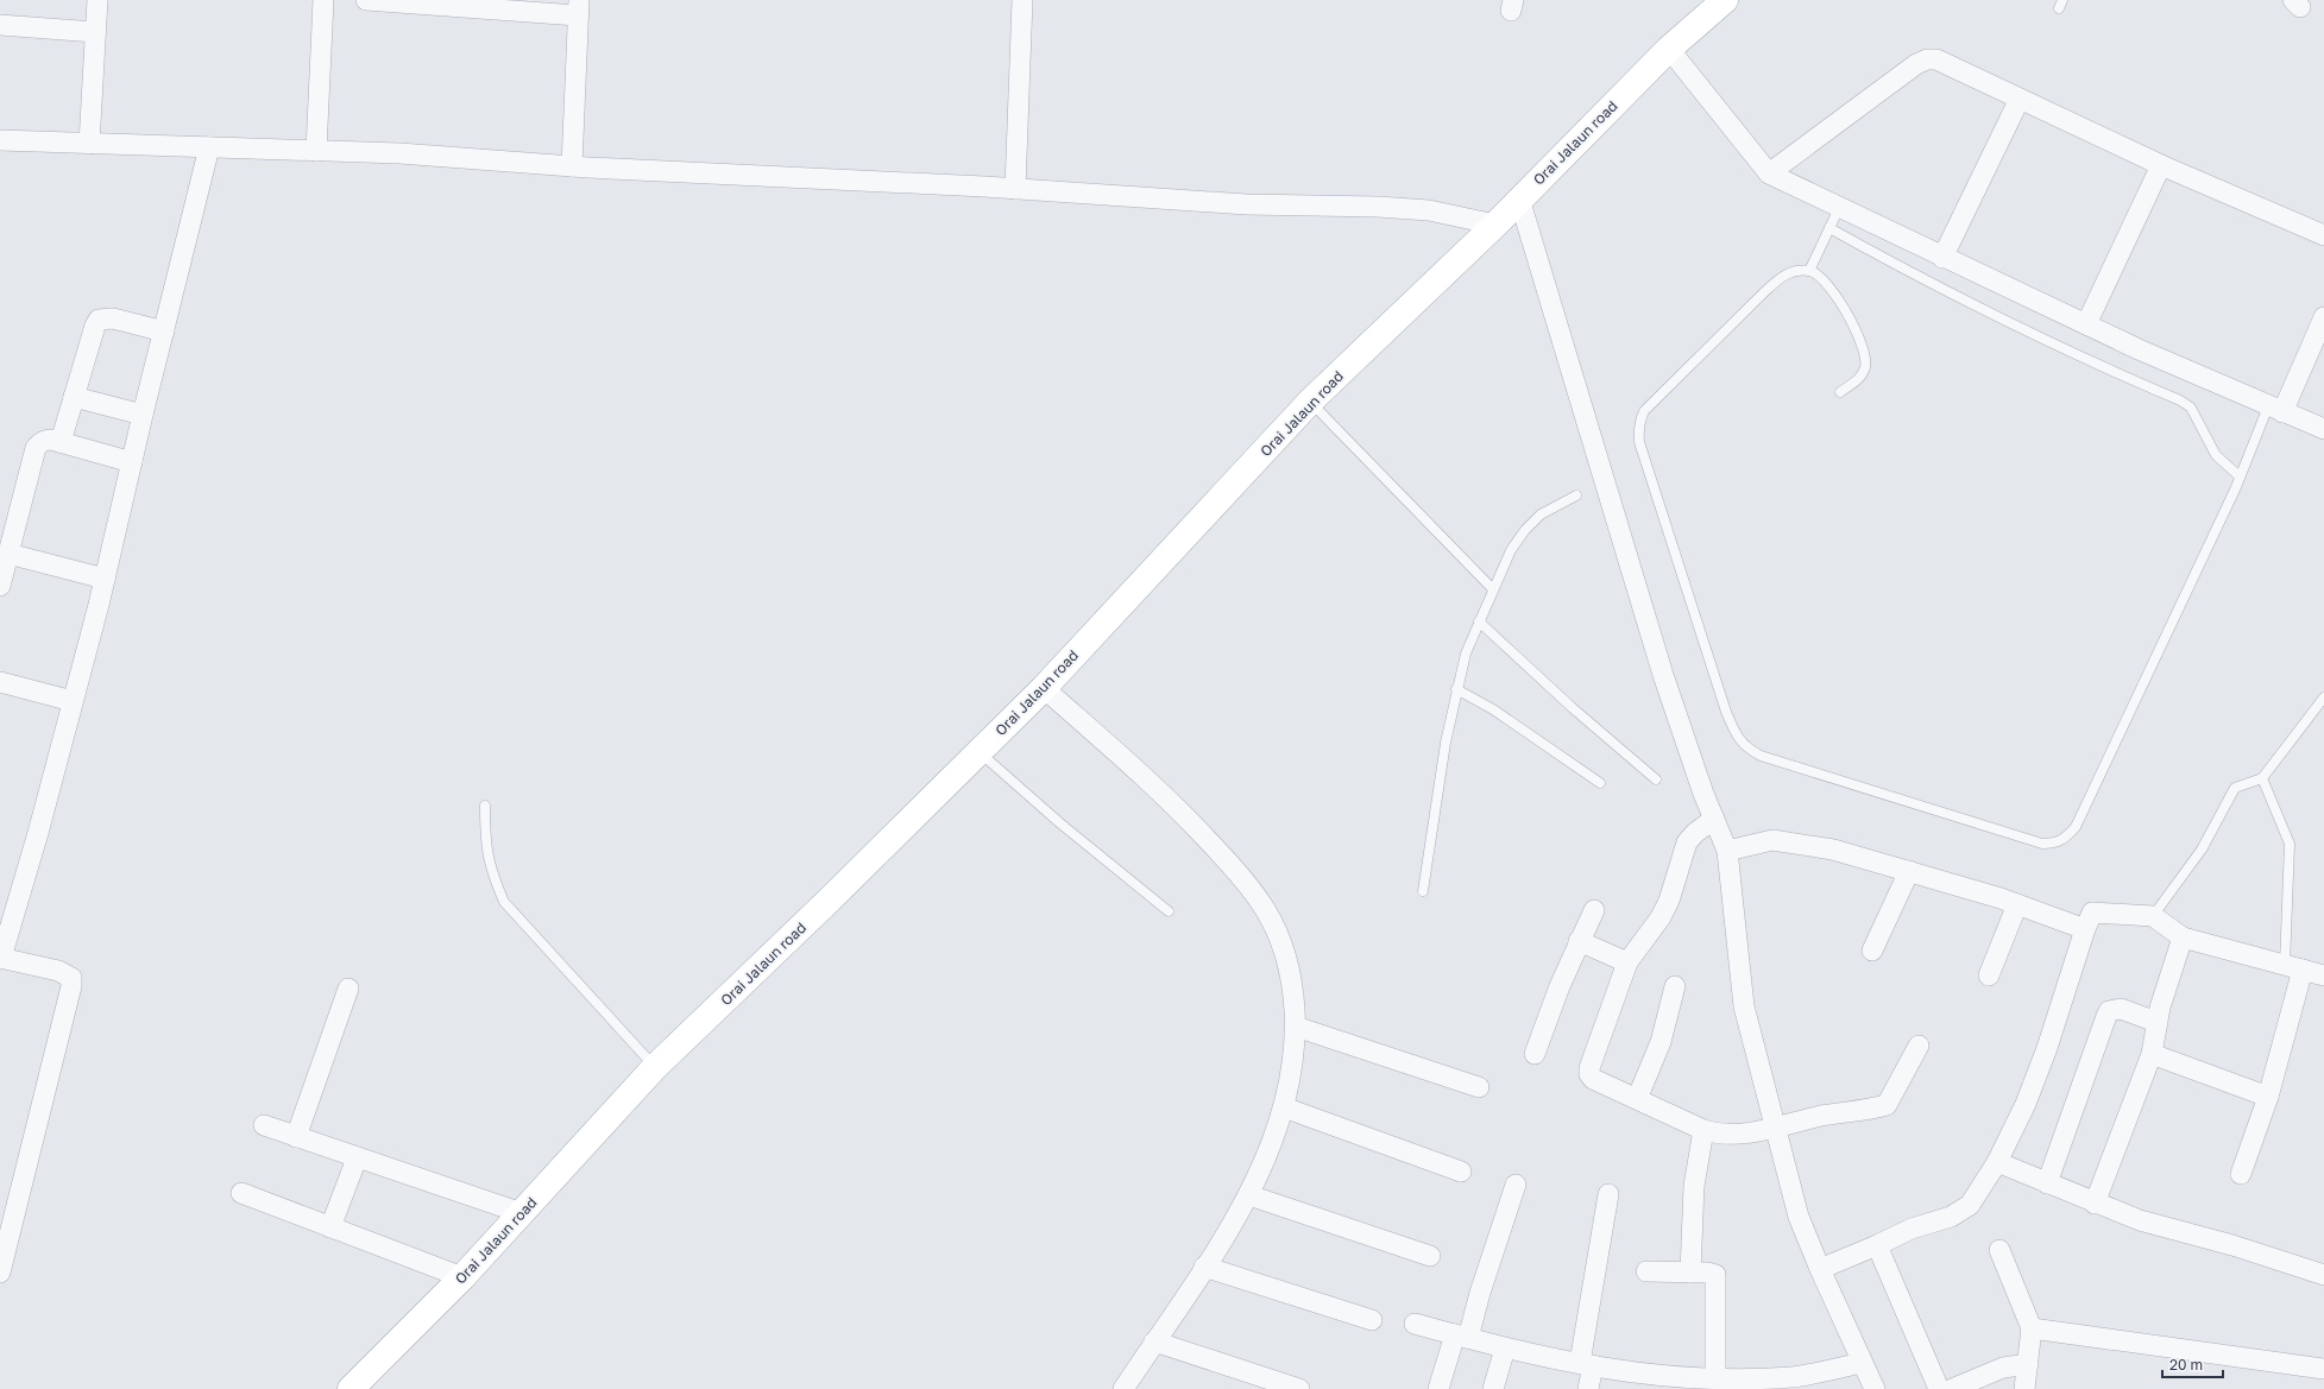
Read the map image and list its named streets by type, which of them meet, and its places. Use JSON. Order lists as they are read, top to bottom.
{
  "streets": {
    "main road": ["Orai Jalaun road"]
  },
  "scale_bar": "20 m"
}
